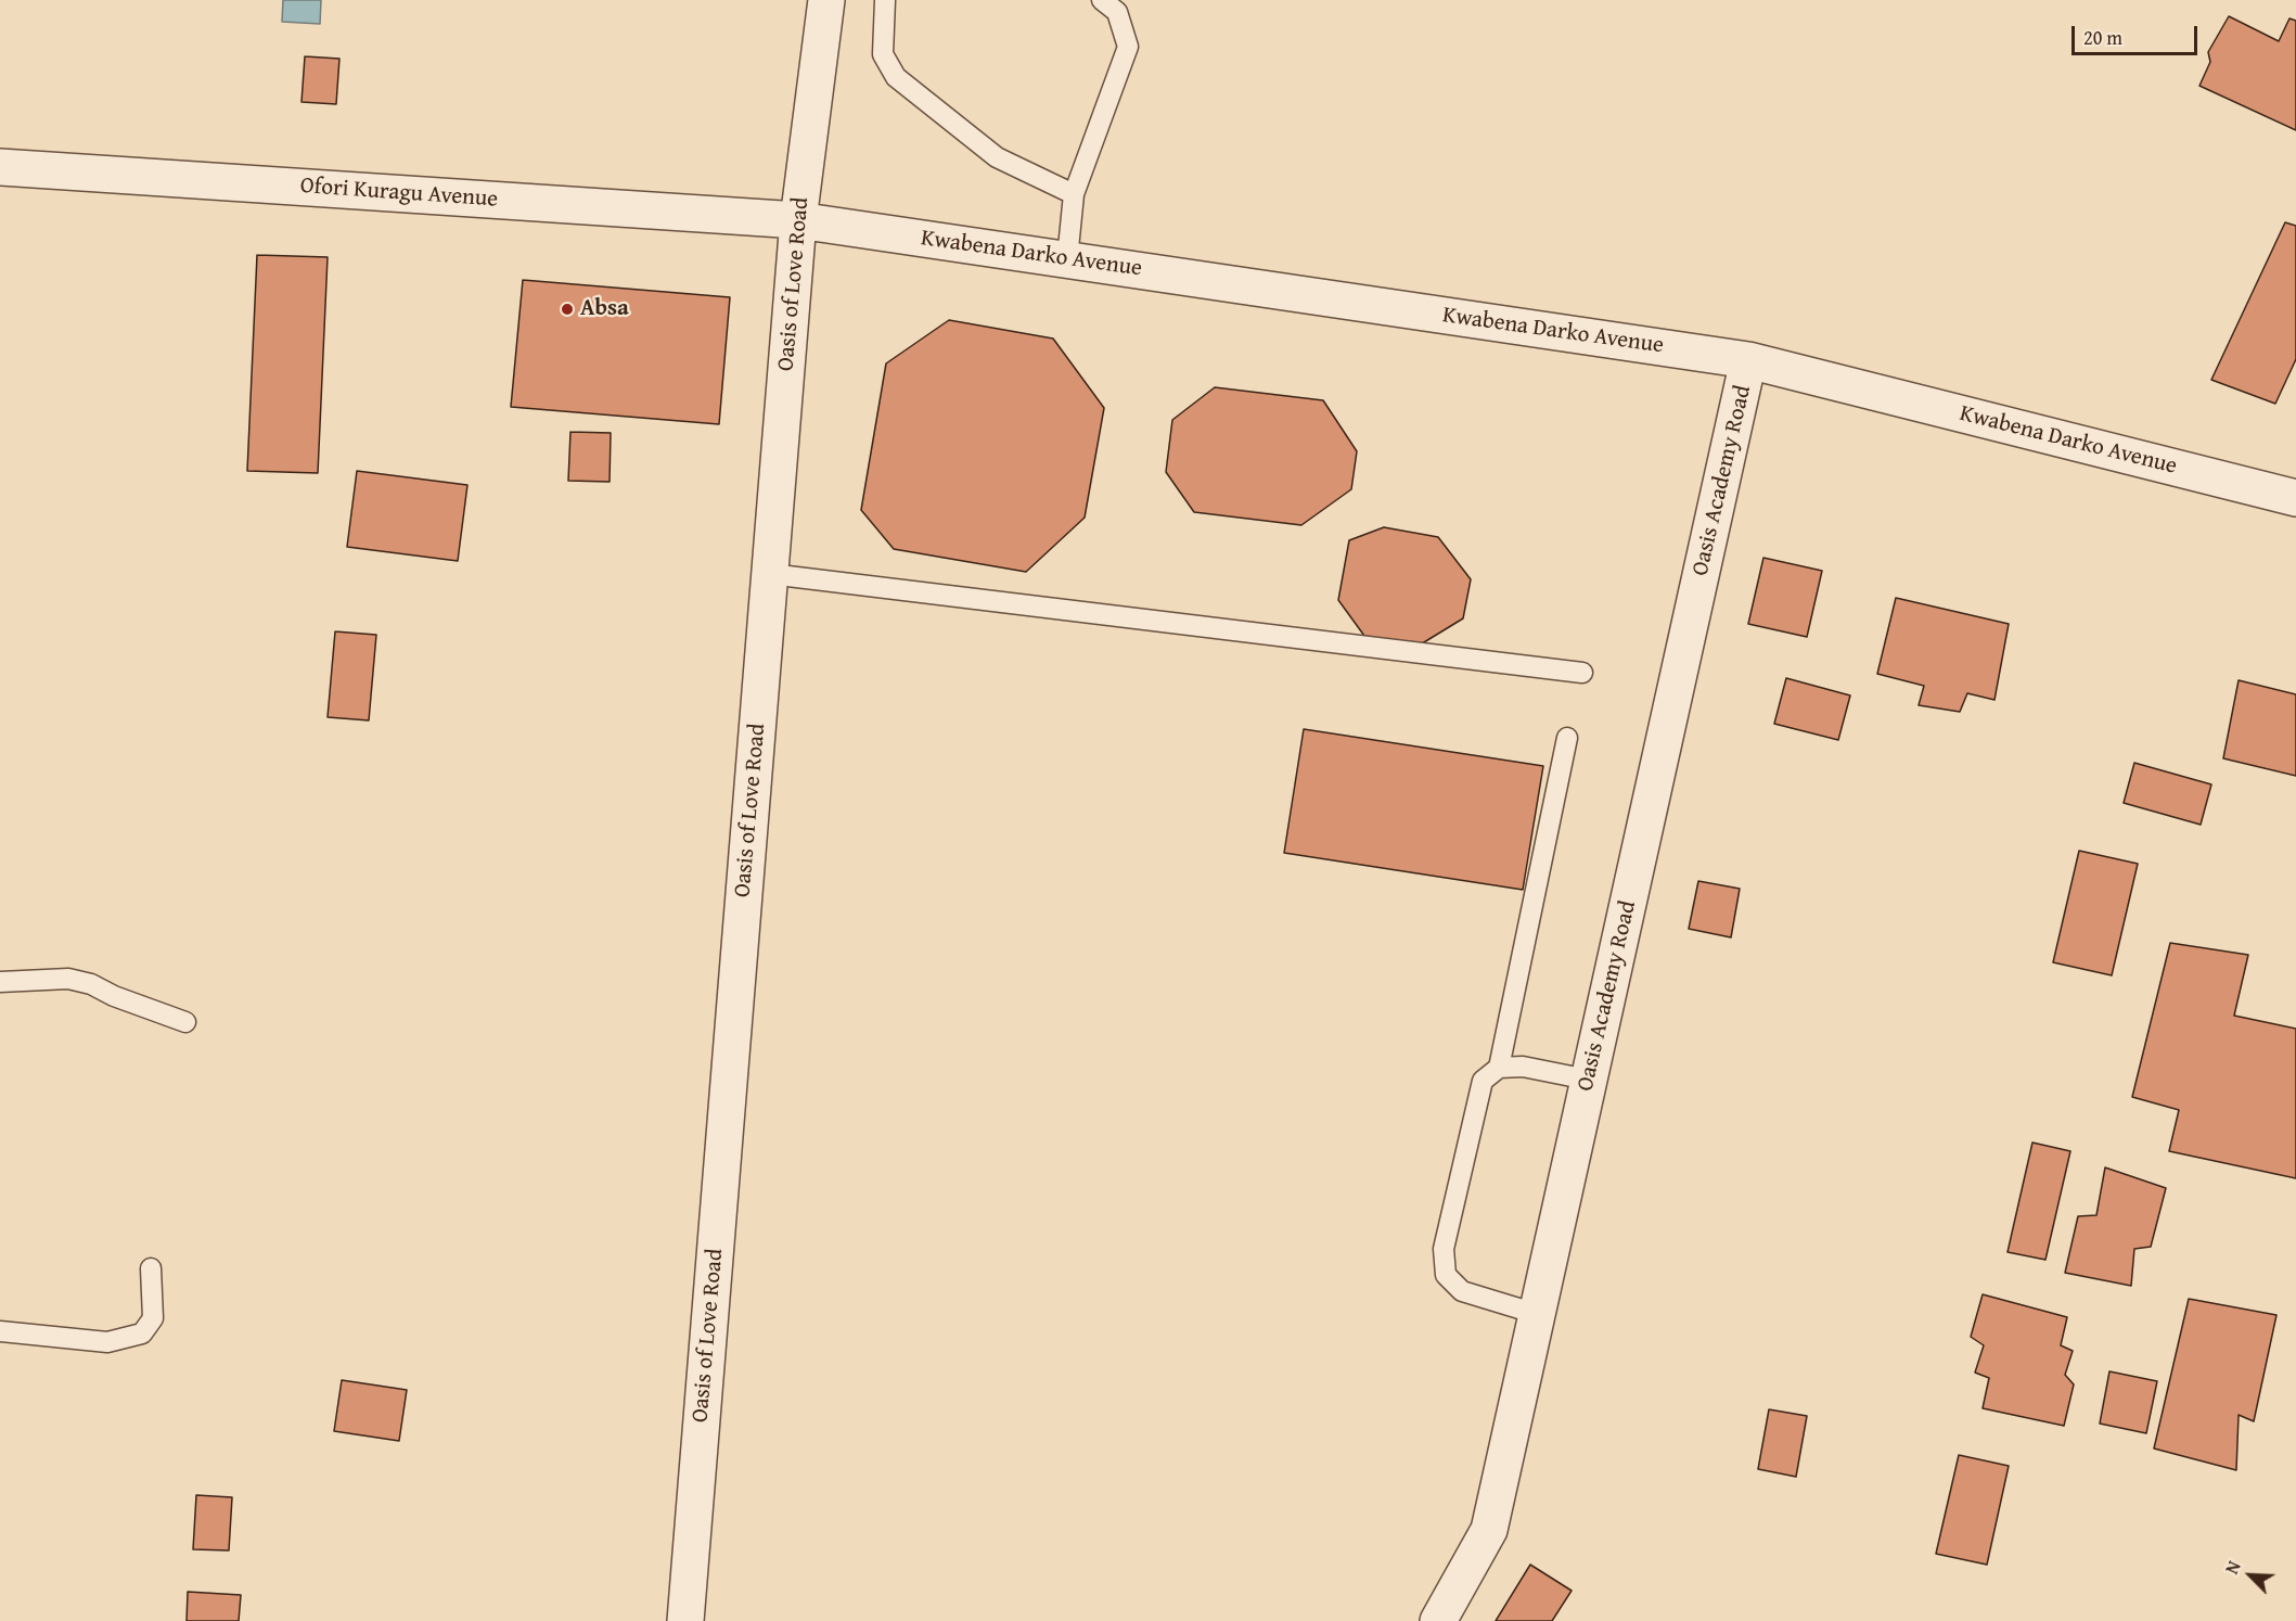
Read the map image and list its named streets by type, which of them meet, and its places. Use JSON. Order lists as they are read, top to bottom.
{
  "streets": {
    "street": [
      "Ofori Kuragu Avenue",
      "Kwabena Darko Avenue",
      "Oasis of Love Road",
      "Oasis Academy Road"
    ]
  },
  "crossings": [
    ["Ofori Kuragu Avenue", "Kwabena Darko Avenue"],
    ["Ofori Kuragu Avenue", "Oasis of Love Road"],
    ["Kwabena Darko Avenue", "Oasis of Love Road"],
    ["Kwabena Darko Avenue", "Oasis Academy Road"]
  ],
  "places": ["Absa"],
  "scale_bar": "20 m",
  "north": "top left"
}
